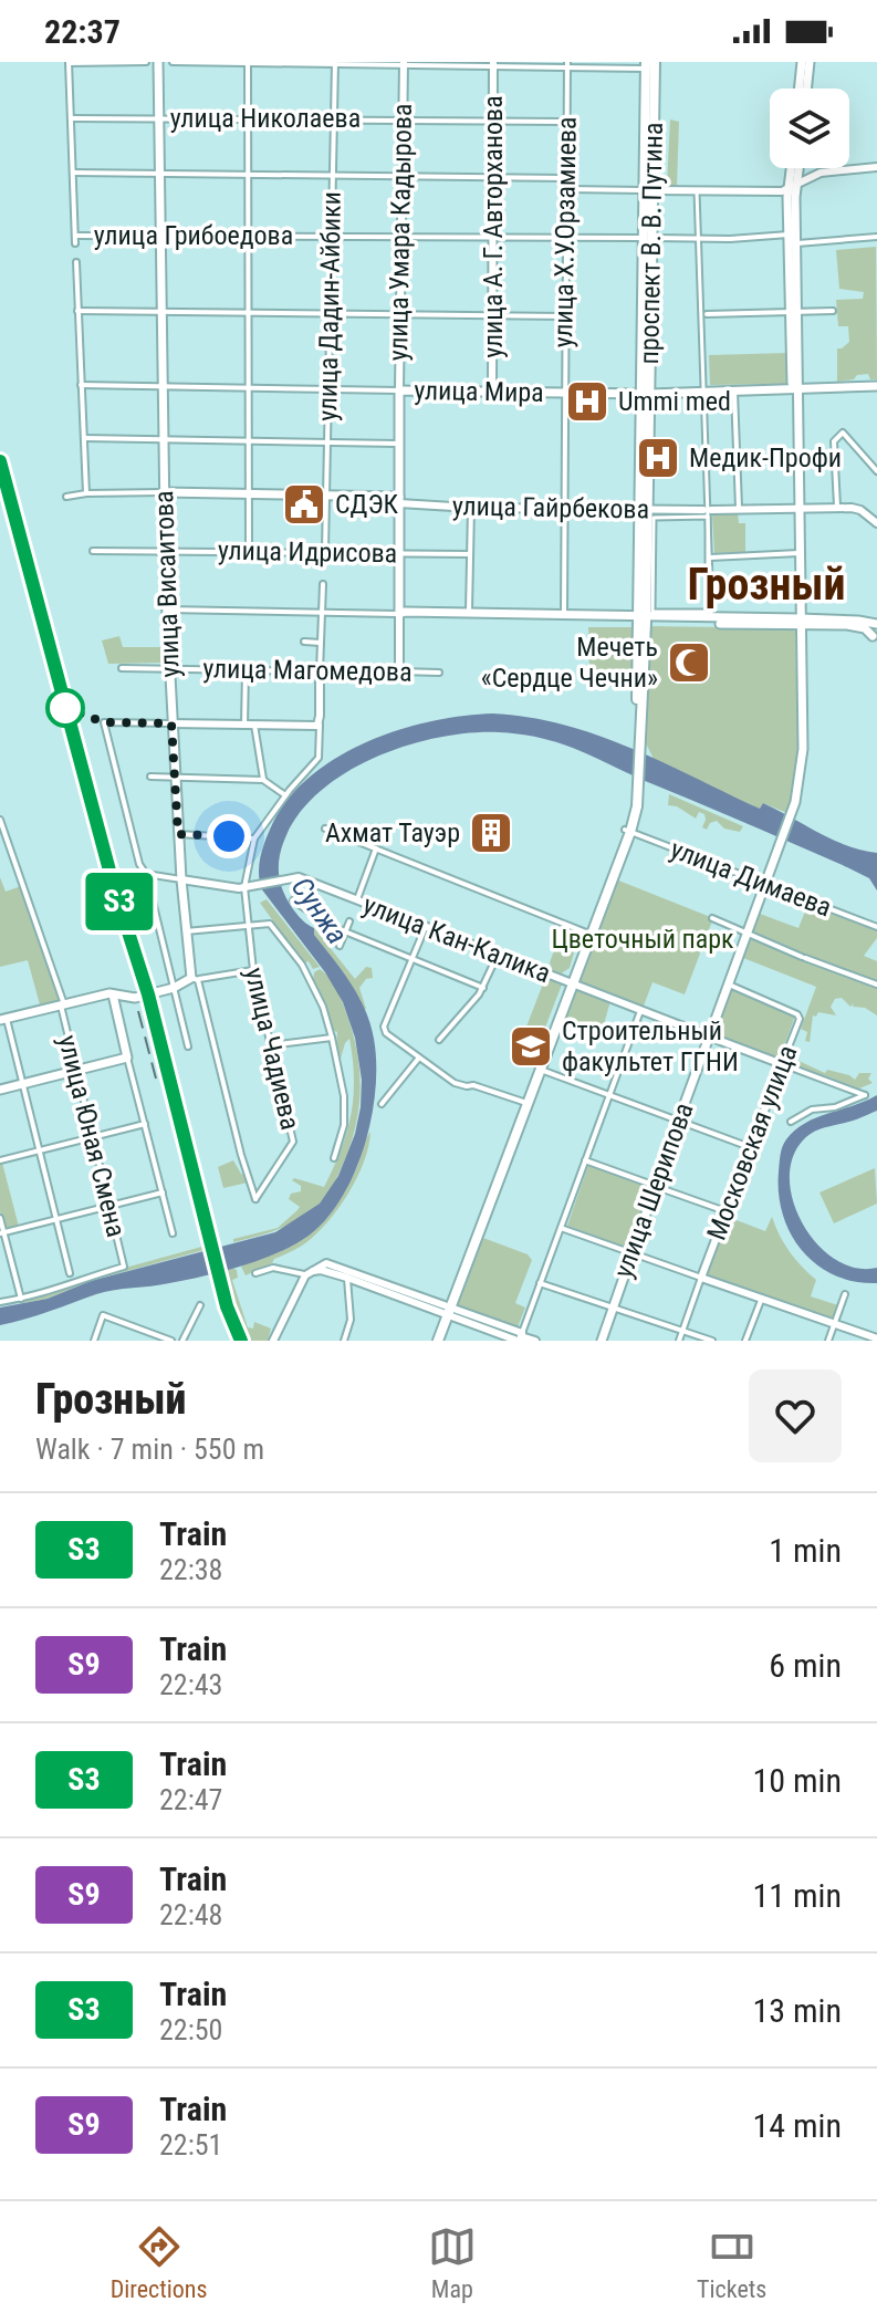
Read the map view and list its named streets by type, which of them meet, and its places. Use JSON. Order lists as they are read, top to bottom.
{
  "streets": {
    "main road": [
      "улица Умара Кадырова",
      "проспект В. В. Путина",
      "улица Мира",
      "улица Гайрбекова",
      "улица Висаитова",
      "улица Шерипова"
    ],
    "street": [
      "улица Николаева",
      "улица А. Г. Авторханова",
      "улица Х.У.Орзамиева",
      "улица Грибоедова",
      "улица Дадин-Айбики",
      "улица Идрисова",
      "улица Магомедова",
      "улица Димаева",
      "улица Кан-Калика",
      "улица Чадиева",
      "улица Юная Смена",
      "Московская улица"
    ]
  },
  "crossings": [
    ["улица Николаева", "улица А. Г. Авторханова"],
    ["улица Николаева", "улица Умара Кадырова"],
    ["улица Николаева", "улица Х.У.Орзамиева"],
    ["улица Николаева", "улица Дадин-Айбики"],
    ["улица Николаева", "улица Висаитова"],
    ["улица А. Г. Авторханова", "улица Грибоедова"],
    ["улица А. Г. Авторханова", "улица Мира"],
    ["улица Умара Кадырова", "улица Грибоедова"],
    ["улица Умара Кадырова", "улица Мира"],
    ["улица Умара Кадырова", "улица Гайрбекова"],
    ["улица Умара Кадырова", "улица Идрисова"],
    ["улица Х.У.Орзамиева", "улица Грибоедова"],
    ["улица Х.У.Орзамиева", "улица Мира"],
    ["улица Х.У.Орзамиева", "улица Гайрбекова"],
    ["улица Грибоедова", "проспект В. В. Путина"],
    ["улица Грибоедова", "улица Дадин-Айбики"],
    ["улица Грибоедова", "улица Висаитова"],
    ["проспект В. В. Путина", "улица Мира"],
    ["проспект В. В. Путина", "улица Гайрбекова"],
    ["проспект В. В. Путина", "улица Димаева"],
    ["улица Дадин-Айбики", "улица Мира"],
    ["улица Дадин-Айбики", "улица Гайрбекова"],
    ["улица Дадин-Айбики", "улица Идрисова"],
    ["улица Мира", "улица Висаитова"],
    ["улица Мира", "улица Шерипова"],
    ["улица Гайрбекова", "улица Висаитова"],
    ["улица Гайрбекова", "улица Шерипова"],
    ["улица Идрисова", "улица Висаитова"],
    ["улица Висаитова", "улица Магомедова"],
    ["улица Висаитова", "улица Кан-Калика"],
    ["улица Висаитова", "улица Чадиева"],
    ["улица Димаева", "улица Шерипова"],
    ["улица Кан-Калика", "улица Чадиева"],
    ["улица Кан-Калика", "Московская улица"],
    ["улица Кан-Калика", "улица Шерипова"],
    ["Московская улица", "улица Шерипова"]
  ],
  "districts": ["Грозный"],
  "water": ["Сунжа"],
  "parks": ["Цветочный парк"],
  "places": {
    "hospital": ["Ummi med", "Медик-Профи"],
    "public building": ["СДЭК"],
    "mosque": ["Мечеть «Сердце Чечни»"],
    "building": ["Ахмат Тауэр"],
    "school or university": ["Строительный факультет ГГНИ"]
  },
  "page": {
    "status": "22:37",
    "on_map": "S3",
    "heading": ["Грозный", "Walk · 7 min · 550 m"],
    "list": [
      {
        "mark": "S3",
        "name": "Train",
        "note": "22:38",
        "value": "1 min"
      },
      {
        "mark": "S9",
        "name": "Train",
        "note": "22:43",
        "value": "6 min"
      },
      {
        "mark": "S3",
        "name": "Train",
        "note": "22:47",
        "value": "10 min"
      },
      {
        "mark": "S9",
        "name": "Train",
        "note": "22:48",
        "value": "11 min"
      },
      {
        "mark": "S3",
        "name": "Train",
        "note": "22:50",
        "value": "13 min"
      },
      {
        "mark": "S9",
        "name": "Train",
        "note": "22:51",
        "value": "14 min"
      }
    ],
    "tabs": ["Directions", "Map", "Tickets"]
  }
}
